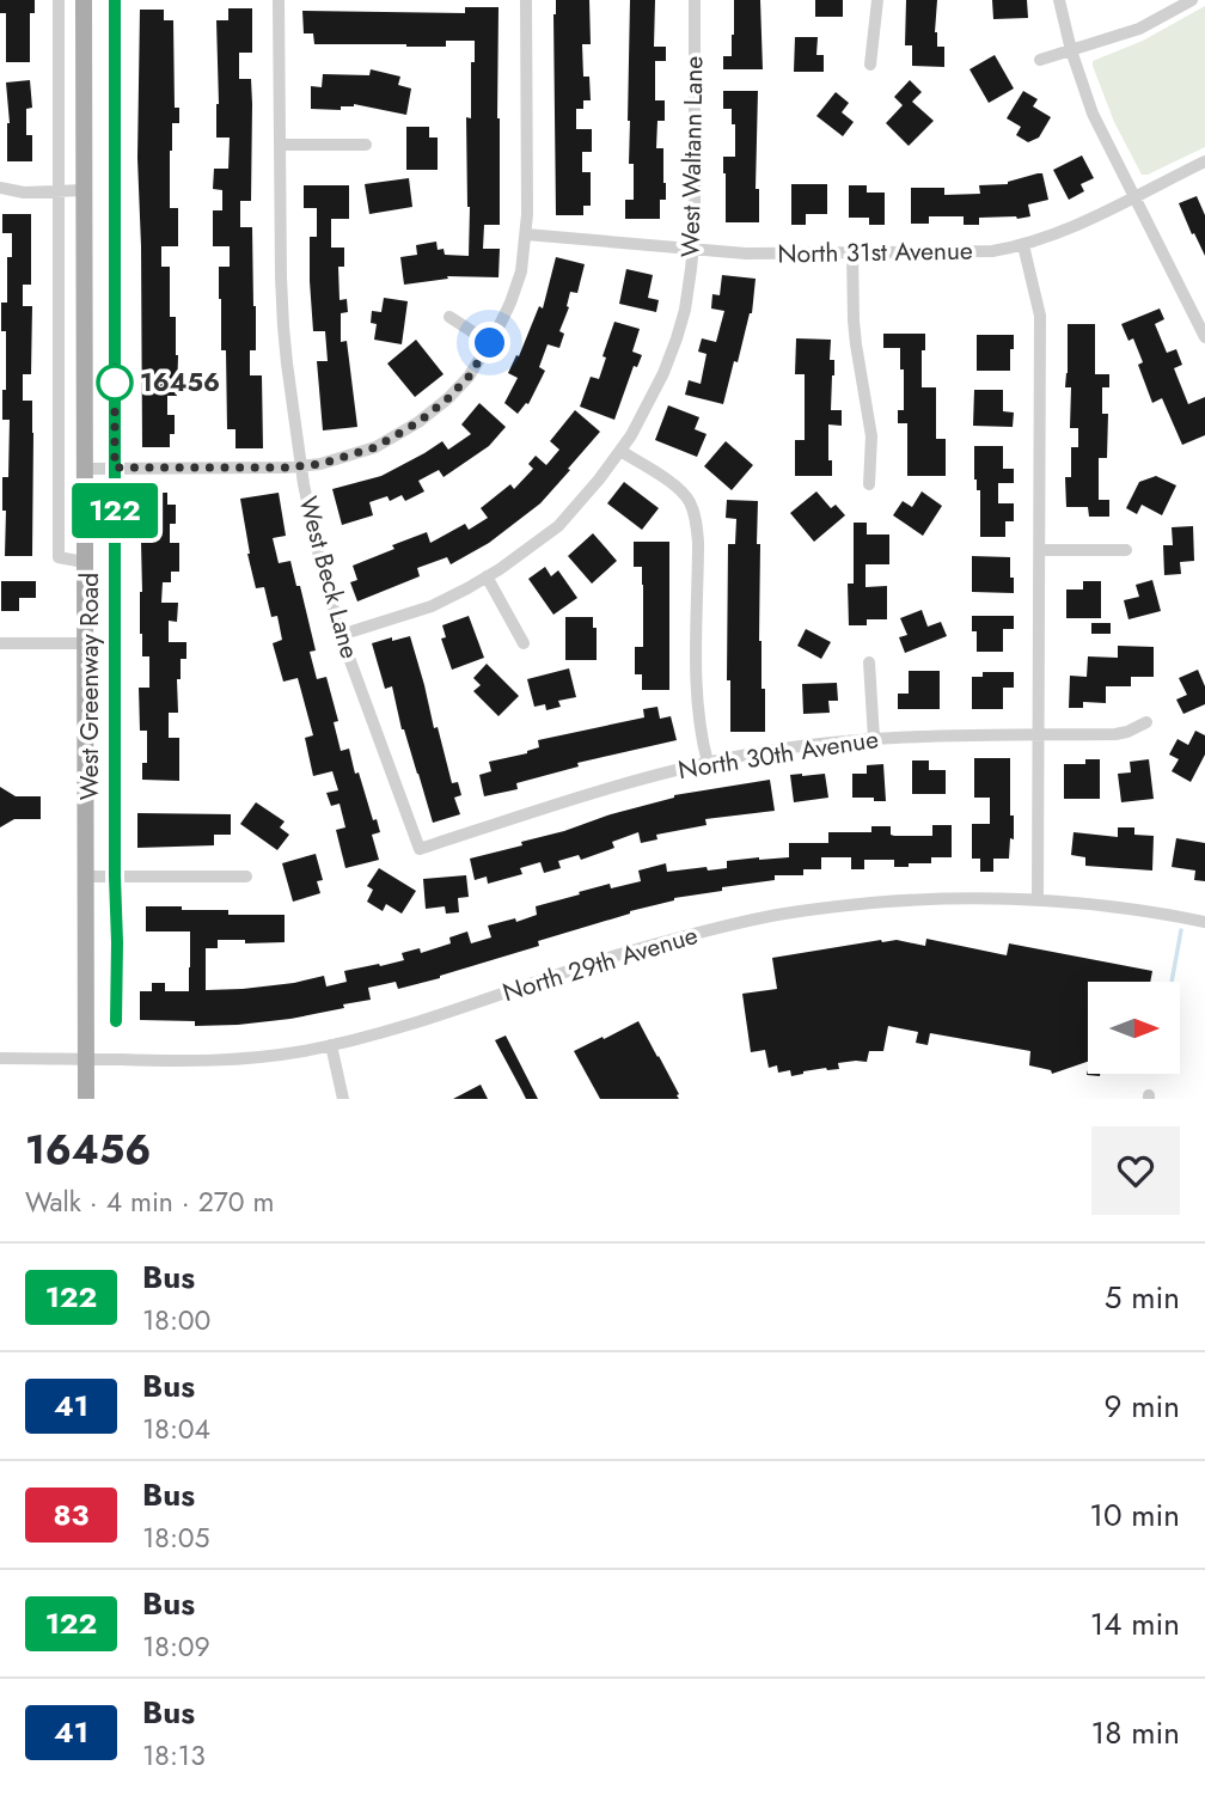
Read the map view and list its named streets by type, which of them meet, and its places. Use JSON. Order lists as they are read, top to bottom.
{
  "streets": {
    "main road": ["West Greenway Road"],
    "street": [
      "West Waltann Lane",
      "North 31st Avenue",
      "West Beck Lane",
      "North 30th Avenue",
      "North 29th Avenue"
    ]
  },
  "crossings": [
    ["West Waltann Lane", "North 31st Avenue"],
    ["West Waltann Lane", "West Beck Lane"],
    ["West Beck Lane", "North 30th Avenue"],
    ["West Greenway Road", "North 29th Avenue"]
  ],
  "places": ["16456"],
  "lines": ["bus line 122"],
  "north": "right",
  "page": {
    "on_map": "122",
    "heading": ["16456", "Walk · 4 min · 270 m"],
    "list": [
      {
        "mark": "122",
        "name": "Bus",
        "note": "18:00",
        "value": "5 min"
      },
      {
        "mark": "41",
        "name": "Bus",
        "note": "18:04",
        "value": "9 min"
      },
      {
        "mark": "83",
        "name": "Bus",
        "note": "18:05",
        "value": "10 min"
      },
      {
        "mark": "122",
        "name": "Bus",
        "note": "18:09",
        "value": "14 min"
      },
      {
        "mark": "41",
        "name": "Bus",
        "note": "18:13",
        "value": "18 min"
      }
    ]
  }
}
